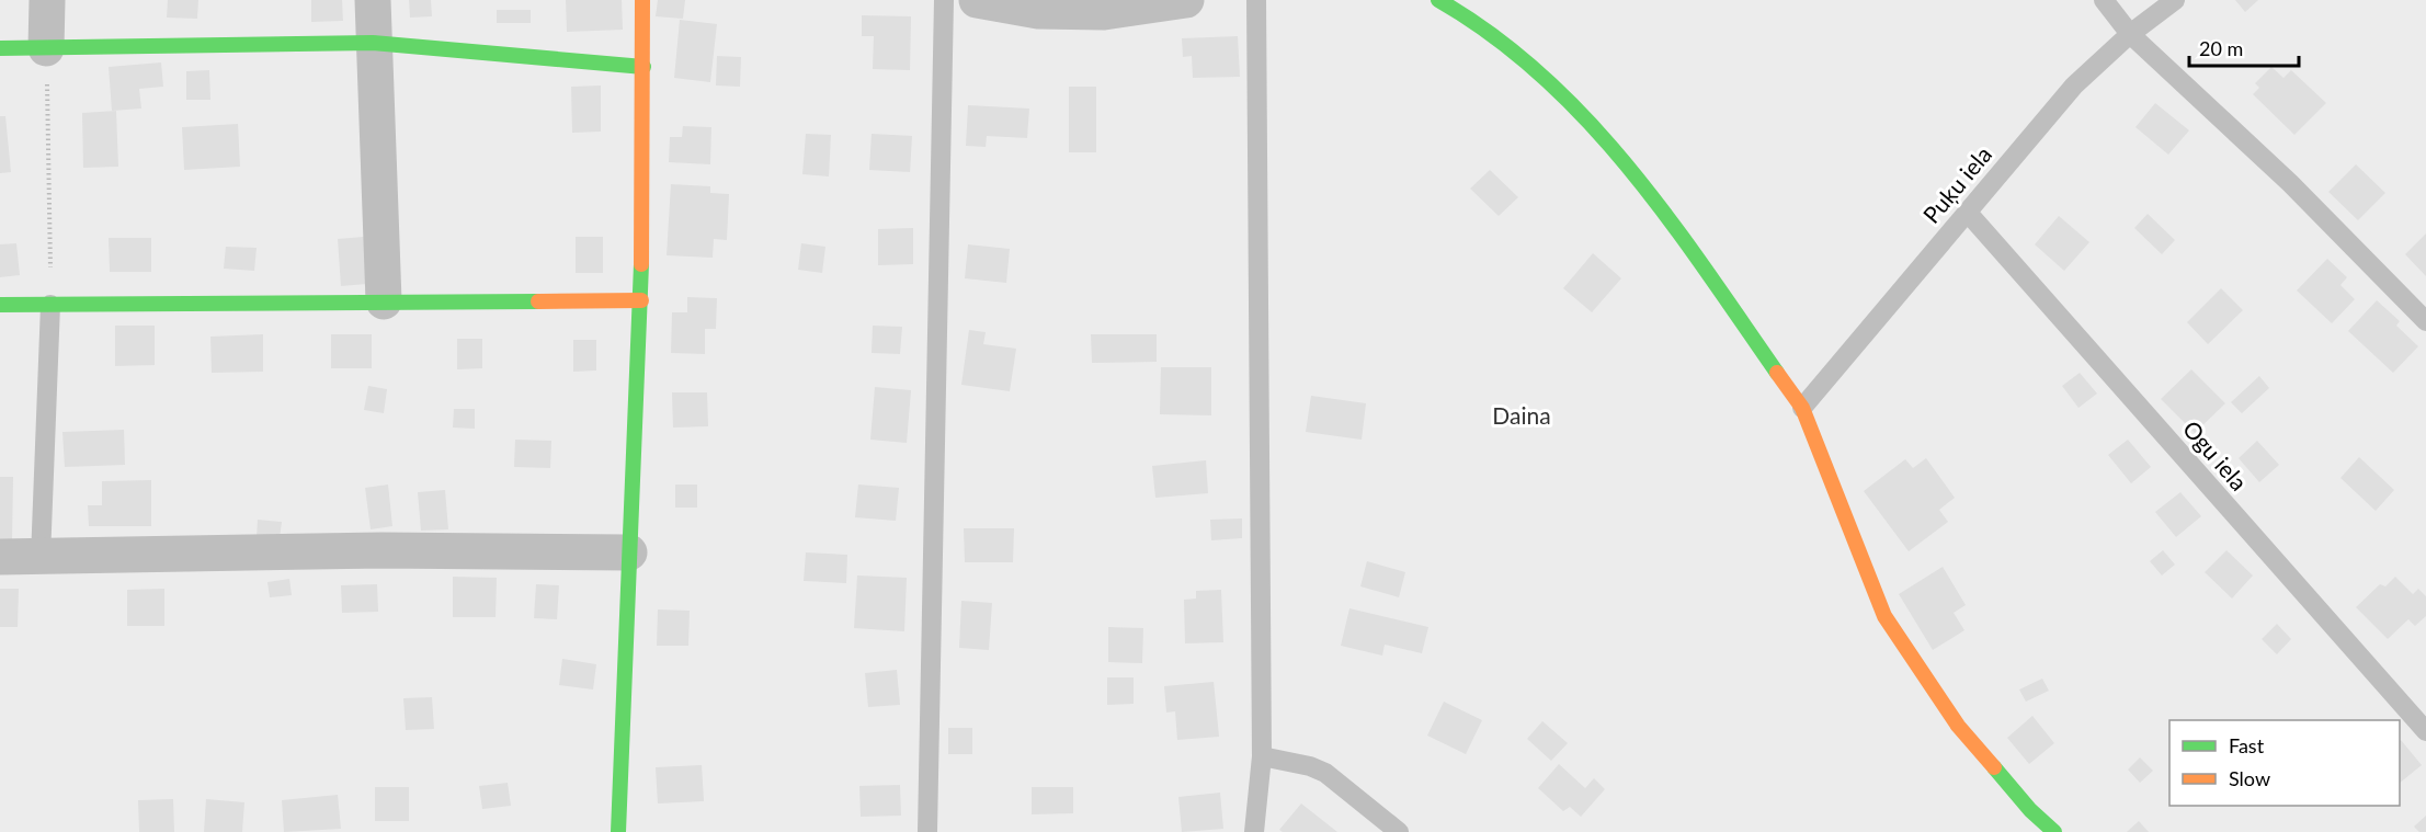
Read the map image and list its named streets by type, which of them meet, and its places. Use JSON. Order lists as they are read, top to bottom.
{
  "streets": {
    "lane": ["Puķu iela", "Ogu iela"]
  },
  "crossings": [
    ["Puķu iela", "Ogu iela"]
  ],
  "parks": ["Daina"],
  "legend": ["Fast", "Slow"],
  "scale_bar": "20 m"
}
